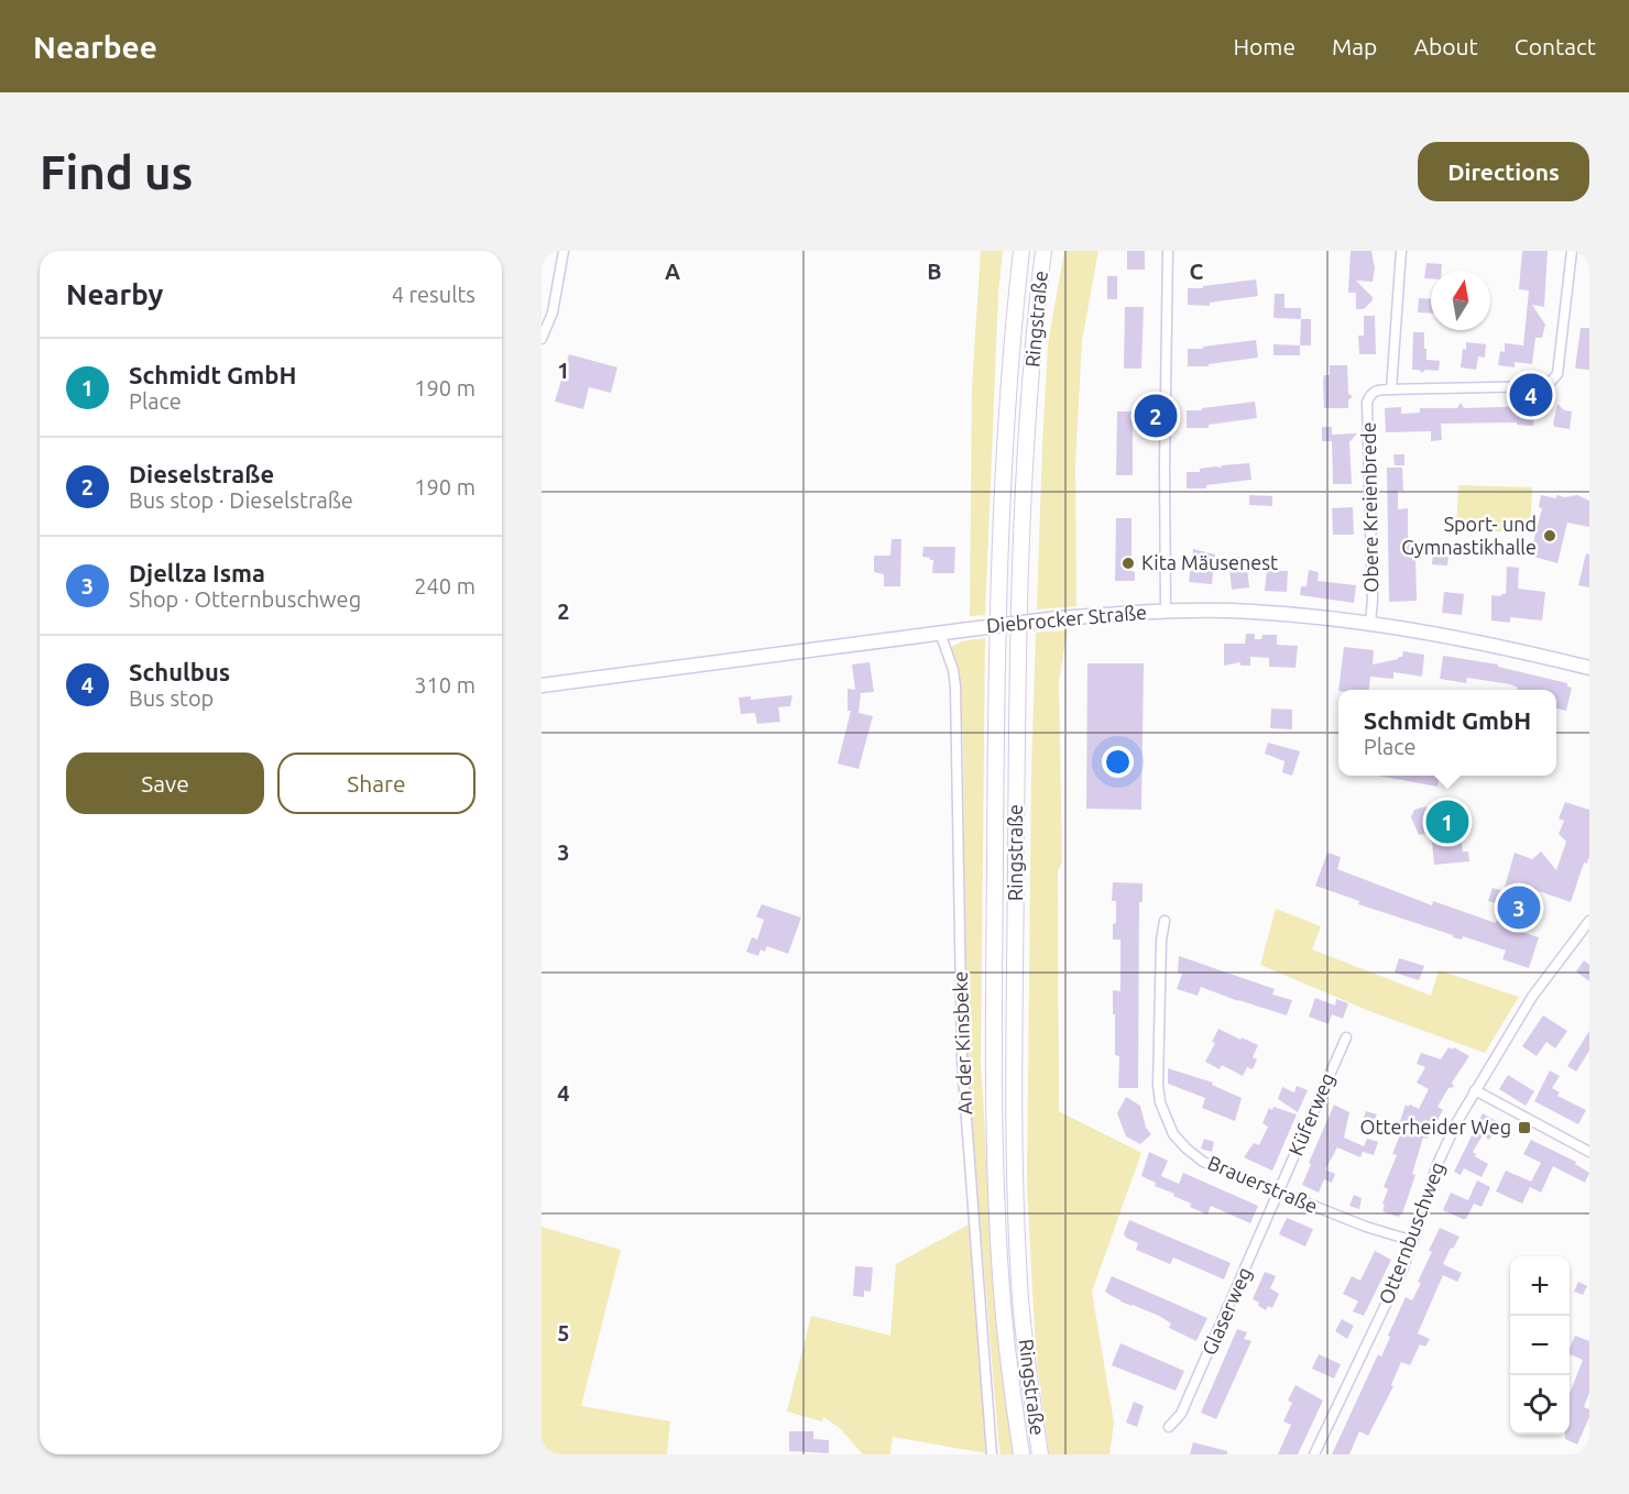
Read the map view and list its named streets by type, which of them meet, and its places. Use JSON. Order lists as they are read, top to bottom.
{
  "streets": {
    "highway": ["Ringstraße"],
    "main road": ["Diebrocker Straße"],
    "street": [
      "Obere Kreienbrede",
      "An der Kinsbeke",
      "Küferweg",
      "Brauerstraße",
      "Otternbuschweg",
      "Glaserweg"
    ]
  },
  "crossings": [
    ["Obere Kreienbrede", "Diebrocker Straße"],
    ["Diebrocker Straße", "An der Kinsbeke"],
    ["Küferweg", "Brauerstraße"],
    ["Küferweg", "Glaserweg"],
    ["Brauerstraße", "Otternbuschweg"],
    ["Brauerstraße", "Glaserweg"]
  ],
  "places": {
    "other": ["Sport- und Gymnastikhalle", "Kita Mäusenest"],
    "transit": ["Otterheider Weg"]
  },
  "north": "top",
  "page": {
    "header": "Nearbee",
    "nav": [
      "Home",
      "Map",
      "About",
      "Contact"
    ],
    "buttons": [
      "Directions",
      ["Save", "Share"]
    ],
    "title": "Find us",
    "heading": ["Nearby", "4 results"],
    "list": [
      {
        "mark": "1",
        "name": "Schmidt GmbH",
        "note": "Place",
        "value": "190 m"
      },
      {
        "mark": "2",
        "name": "Dieselstraße",
        "note": "Bus stop · Dieselstraße",
        "value": "190 m"
      },
      {
        "mark": "3",
        "name": "Djellza Isma",
        "note": "Shop · Otternbuschweg",
        "value": "240 m"
      },
      {
        "mark": "4",
        "name": "Schulbus",
        "note": "Bus stop",
        "value": "310 m"
      }
    ],
    "pins": [
      "4",
      "2",
      "1",
      "3"
    ],
    "popup": ["Schmidt GmbH", "Place"],
    "map_buttons": ["+", "−"]
  },
  "grid": {
    "columns": ["A", "B", "C"],
    "rows": [
      "1",
      "2",
      "3",
      "4",
      "5"
    ]
  }
}
